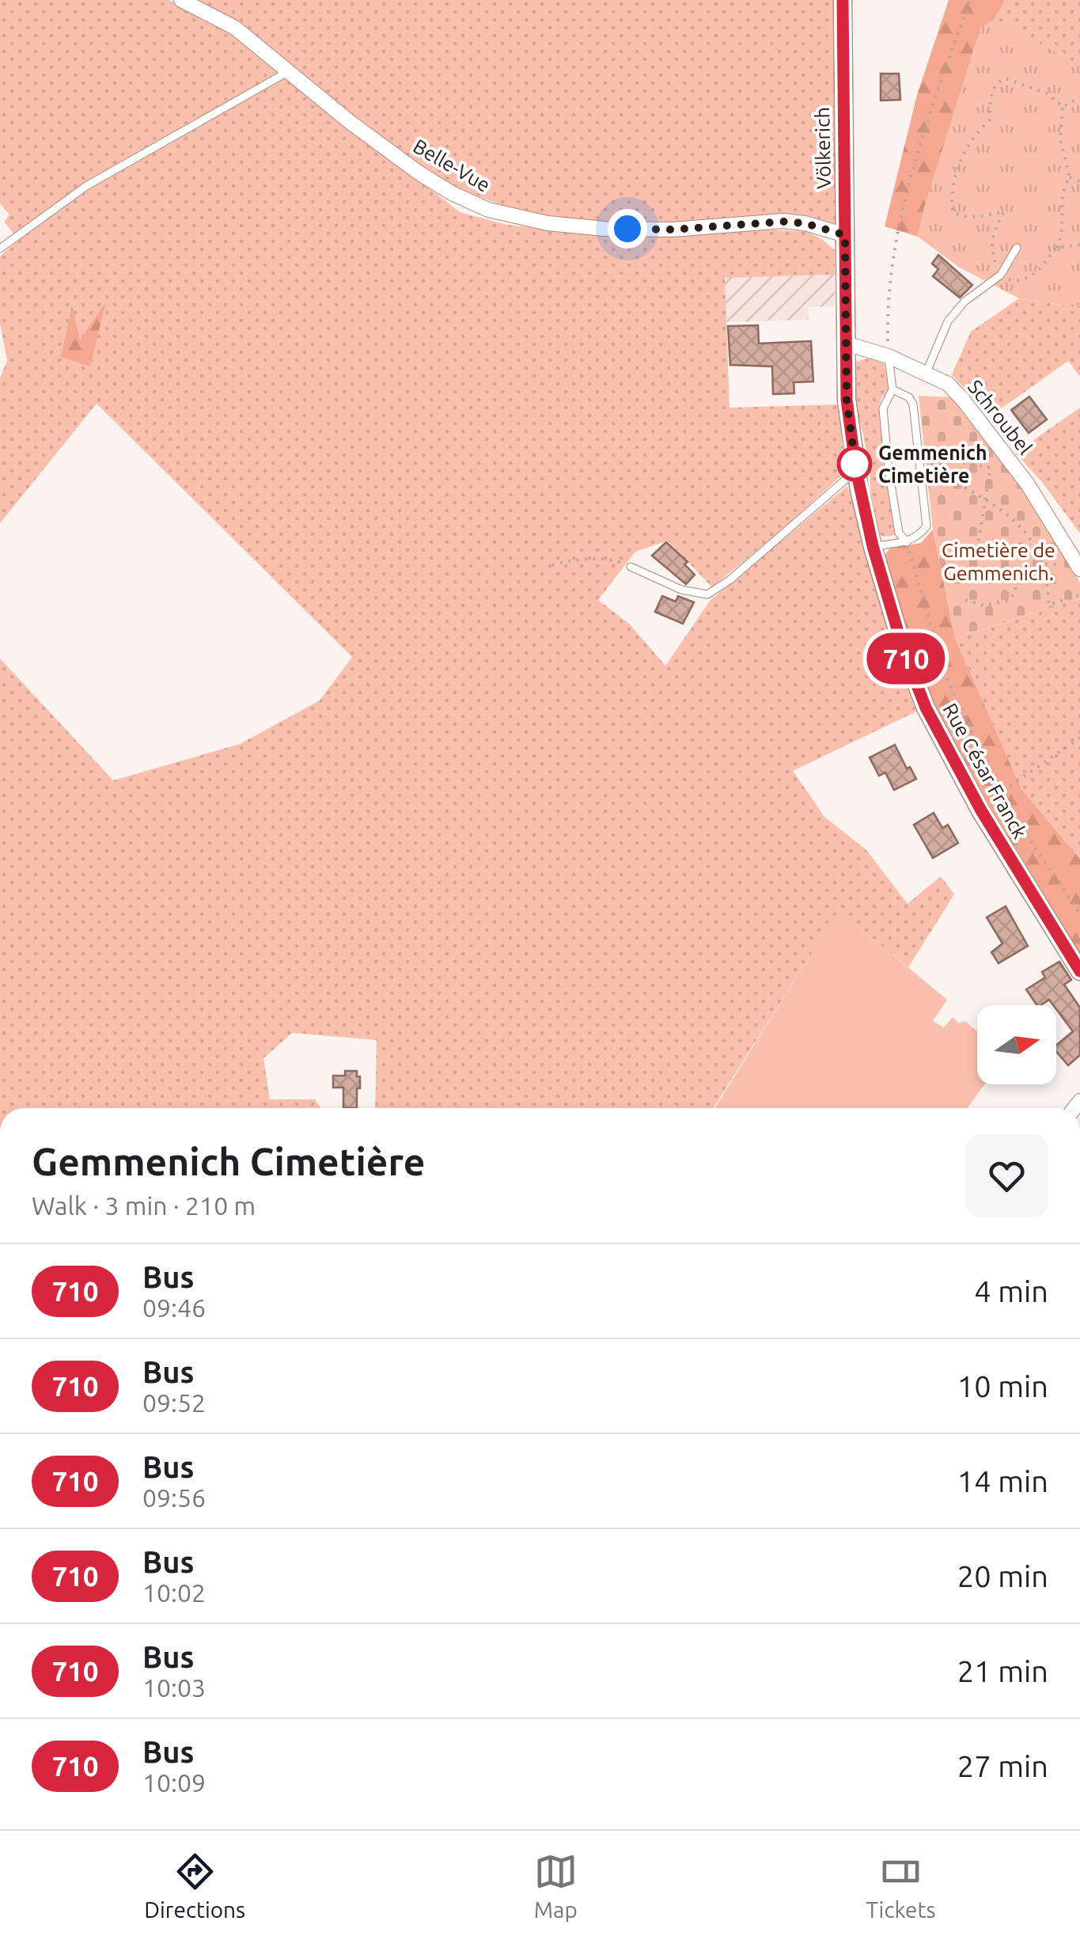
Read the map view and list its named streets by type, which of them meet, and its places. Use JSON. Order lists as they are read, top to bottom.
{
  "streets": {
    "main road": ["Völkerich", "Rue César Franck"],
    "street": ["Belle-Vue", "Schroubel"]
  },
  "crossings": [
    ["Völkerich", "Belle-Vue"],
    ["Völkerich", "Schroubel"],
    ["Völkerich", "Rue César Franck"],
    ["Schroubel", "Rue César Franck"]
  ],
  "parks": ["Cimetière de Gemmenich."],
  "places": ["Gemmenich Cimetière"],
  "lines": ["bus line 710"],
  "north": "right",
  "page": {
    "on_map": "710",
    "heading": ["Gemmenich Cimetière", "Walk · 3 min · 210 m"],
    "list": [
      {
        "mark": "710",
        "name": "Bus",
        "note": "09:46",
        "value": "4 min"
      },
      {
        "mark": "710",
        "name": "Bus",
        "note": "09:52",
        "value": "10 min"
      },
      {
        "mark": "710",
        "name": "Bus",
        "note": "09:56",
        "value": "14 min"
      },
      {
        "mark": "710",
        "name": "Bus",
        "note": "10:02",
        "value": "20 min"
      },
      {
        "mark": "710",
        "name": "Bus",
        "note": "10:03",
        "value": "21 min"
      },
      {
        "mark": "710",
        "name": "Bus",
        "note": "10:09",
        "value": "27 min"
      }
    ],
    "tabs": ["Directions", "Map", "Tickets"]
  }
}
